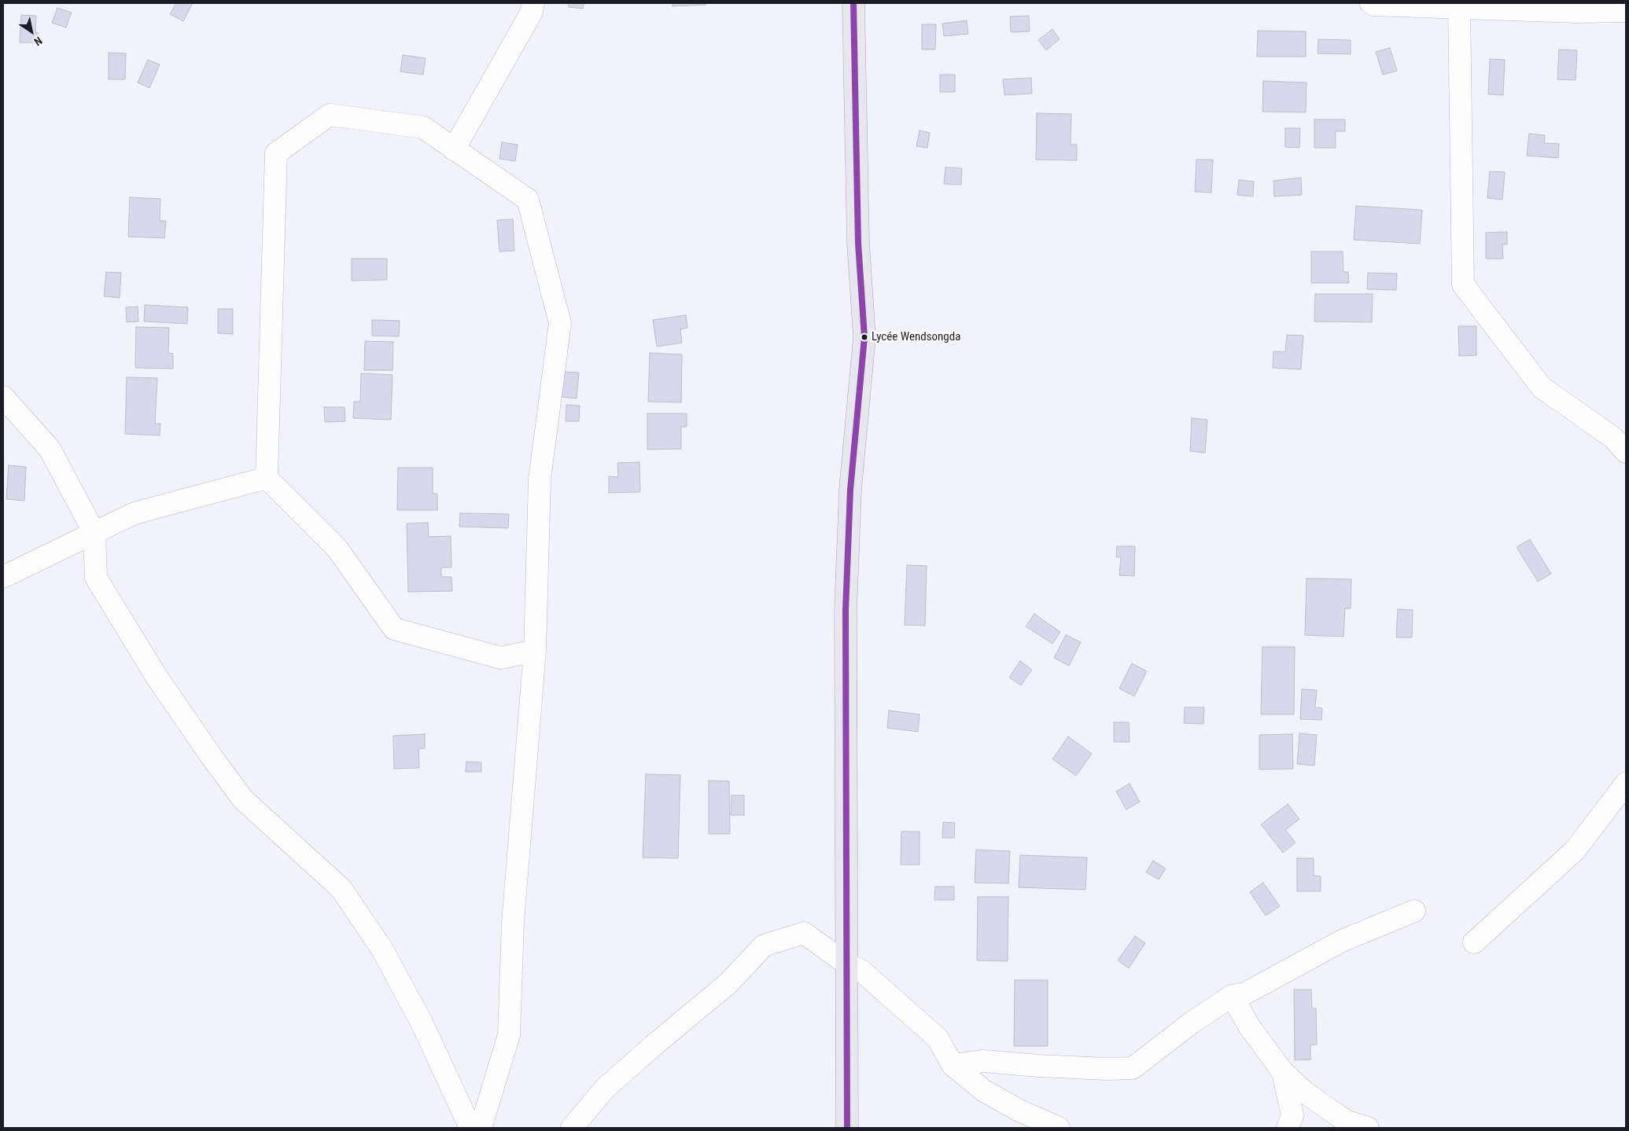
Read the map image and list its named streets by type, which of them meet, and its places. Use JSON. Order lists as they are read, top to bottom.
{
  "places": ["Lycée Wendsongda"],
  "north": "bottom right"
}
